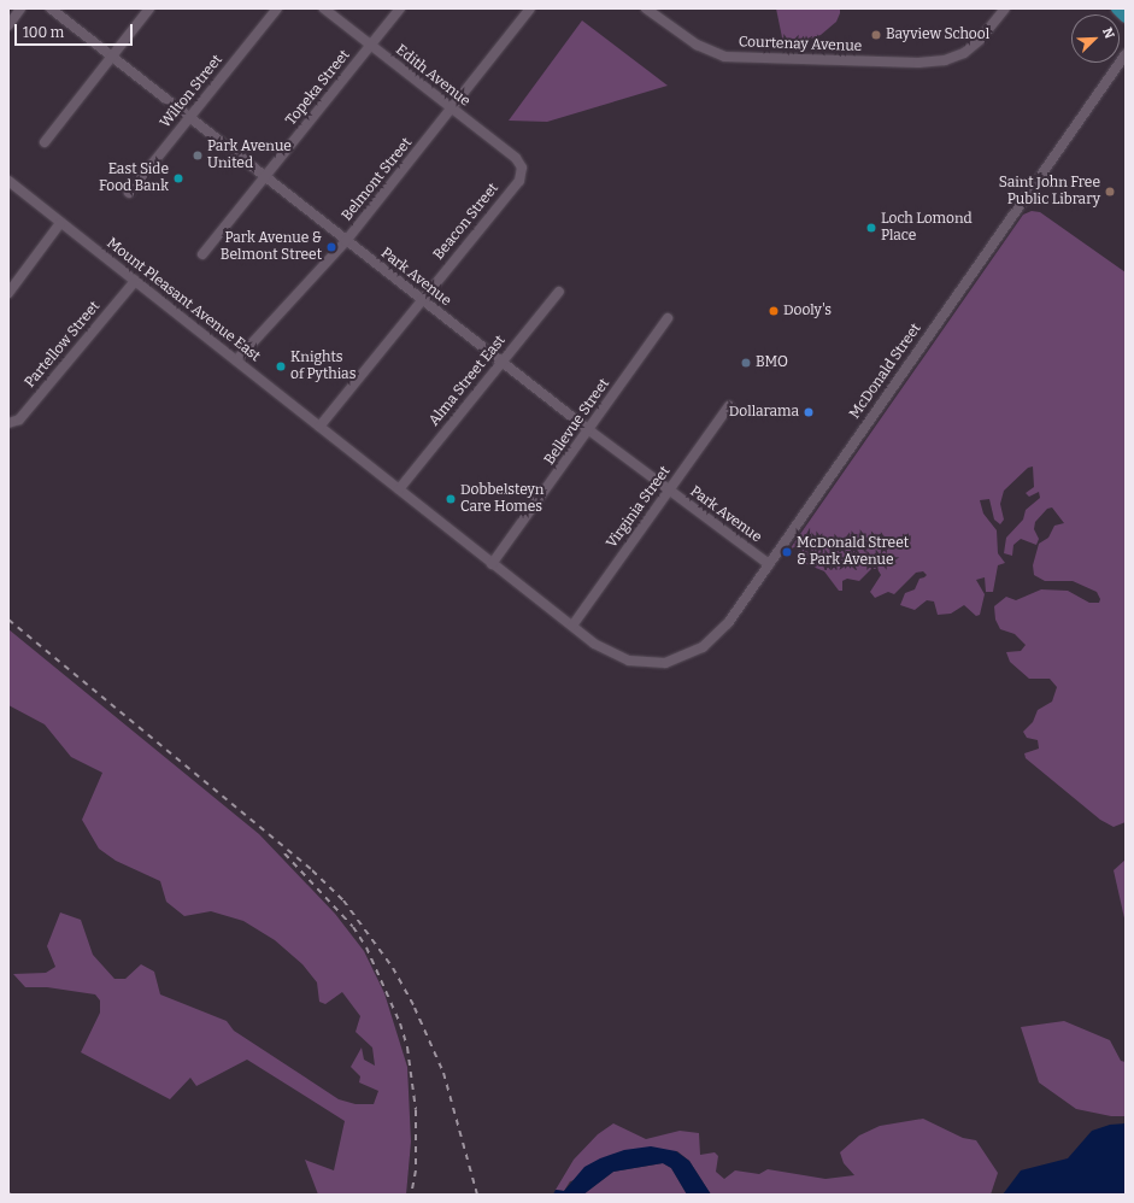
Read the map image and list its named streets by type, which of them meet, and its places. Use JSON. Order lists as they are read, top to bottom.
{
  "streets": {
    "street": [
      "Courtenay Avenue",
      "Edith Avenue",
      "Topeka Street",
      "Wilton Street",
      "Belmont Street",
      "Beacon Street",
      "Park Avenue",
      "Mount Pleasant Avenue East",
      "Partellow Street",
      "McDonald Street",
      "Alma Street East",
      "Bellevue Street",
      "Virginia Street"
    ]
  },
  "crossings": [
    ["Edith Avenue", "Topeka Street"],
    ["Edith Avenue", "Belmont Street"],
    ["Edith Avenue", "Beacon Street"],
    ["Topeka Street", "Park Avenue"],
    ["Wilton Street", "Park Avenue"],
    ["Belmont Street", "Park Avenue"],
    ["Belmont Street", "Mount Pleasant Avenue East"],
    ["Beacon Street", "Park Avenue"],
    ["Beacon Street", "Mount Pleasant Avenue East"],
    ["Park Avenue", "McDonald Street"],
    ["Park Avenue", "Alma Street East"],
    ["Park Avenue", "Bellevue Street"],
    ["Park Avenue", "Virginia Street"],
    ["Mount Pleasant Avenue East", "Partellow Street"],
    ["Mount Pleasant Avenue East", "McDonald Street"],
    ["Mount Pleasant Avenue East", "Alma Street East"],
    ["Mount Pleasant Avenue East", "Bellevue Street"],
    ["Mount Pleasant Avenue East", "Virginia Street"]
  ],
  "places": [
    "Bayview School",
    "Park Avenue United",
    "East Side Food Bank",
    "Saint John Free Public Library",
    "Loch Lomond Place",
    "Park Avenue & Belmont Street",
    "Dooly's",
    "BMO",
    "Knights of Pythias",
    "Dollarama",
    "Dobbelsteyn Care Homes",
    "McDonald Street & Park Avenue"
  ],
  "scale_bar": "100 m",
  "north": "top right"
}
